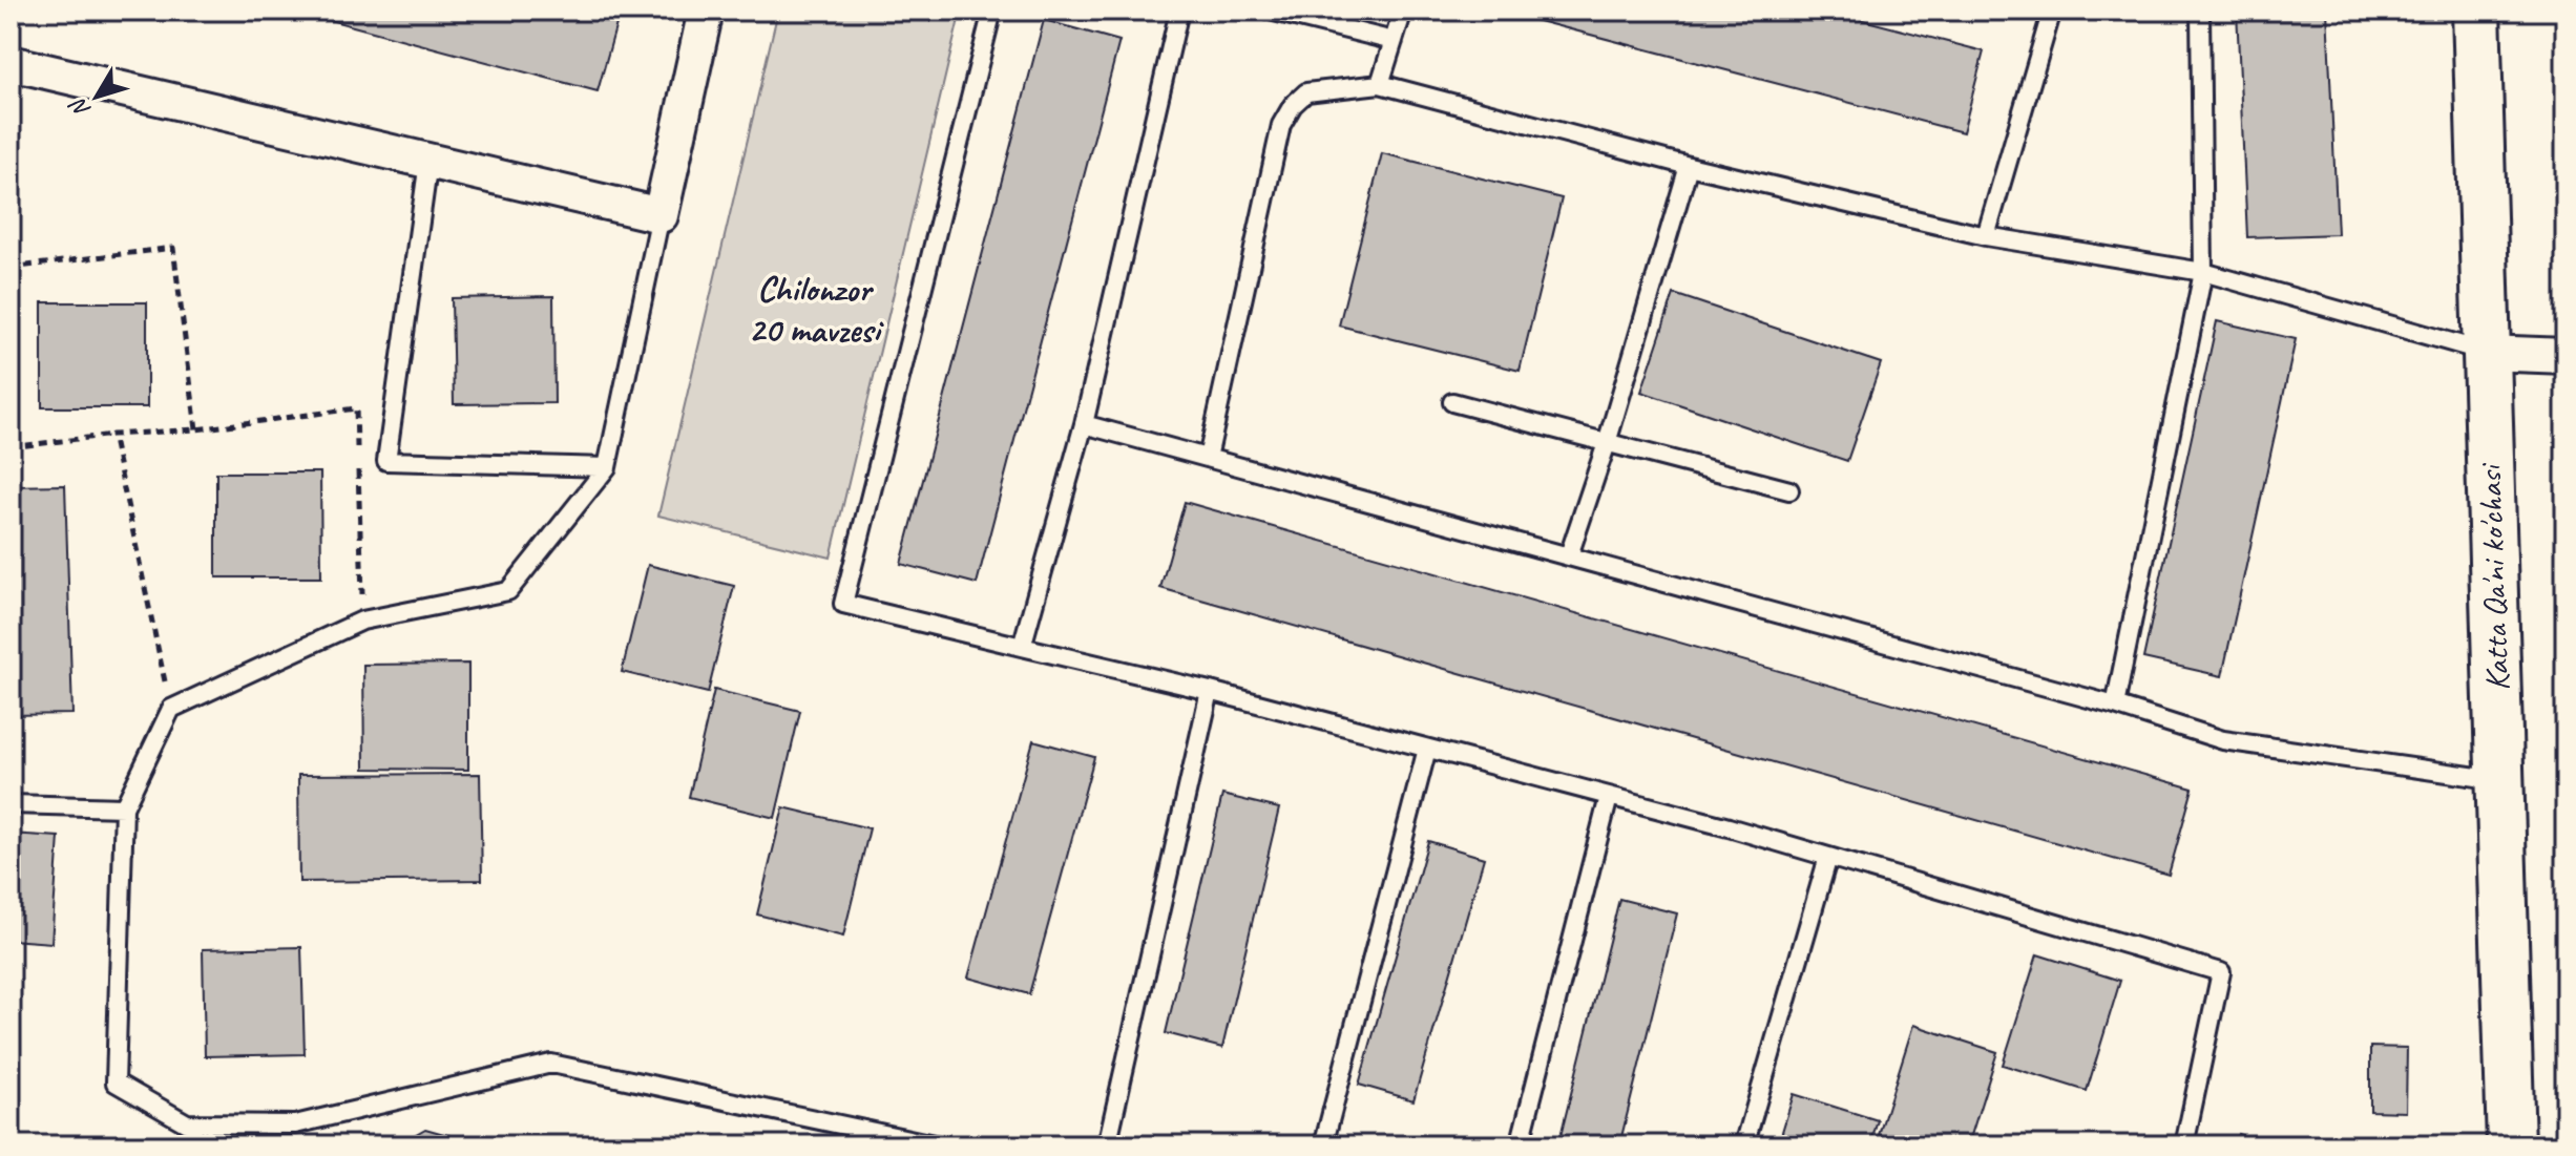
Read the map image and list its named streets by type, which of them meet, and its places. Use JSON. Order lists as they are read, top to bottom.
{
  "streets": {
    "main road": ["Katta Qa'ni ko'chasi"]
  },
  "districts": ["Chilonzor 20 mavzesi"],
  "north": "bottom left"
}
